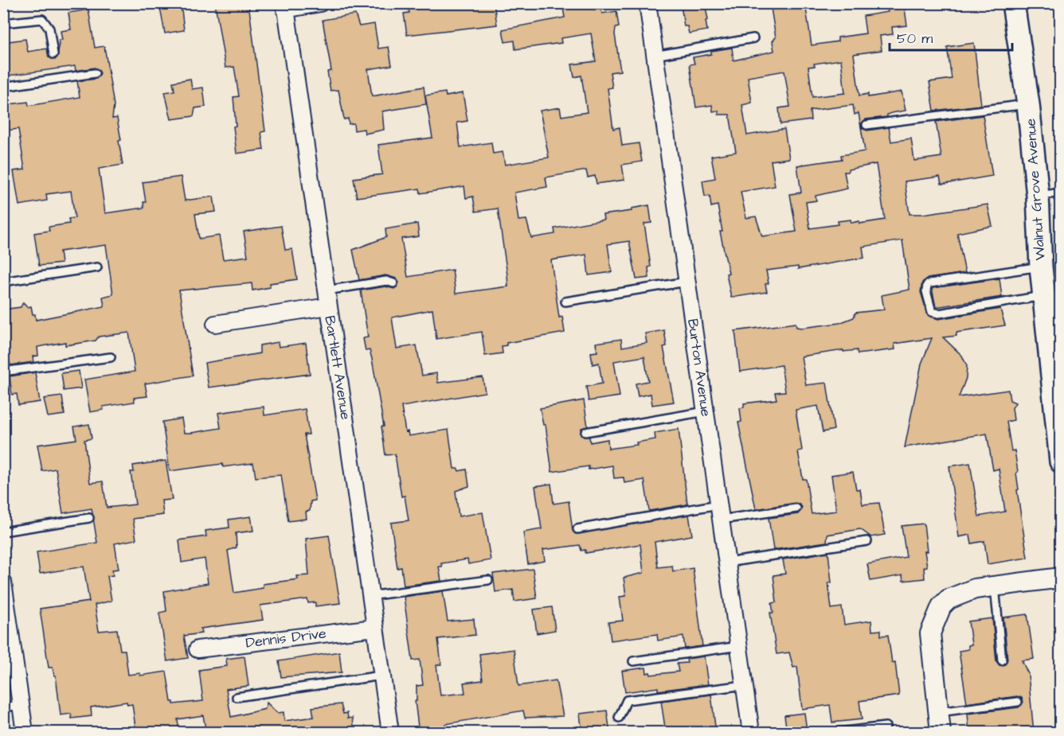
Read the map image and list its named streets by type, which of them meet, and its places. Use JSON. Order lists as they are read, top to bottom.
{
  "streets": {
    "main road": ["Walnut Grove Avenue"],
    "street": ["Bartlett Avenue", "Burton Avenue", "Dennis Drive"]
  },
  "crossings": [
    ["Bartlett Avenue", "Dennis Drive"]
  ],
  "scale_bar": "50 m"
}
